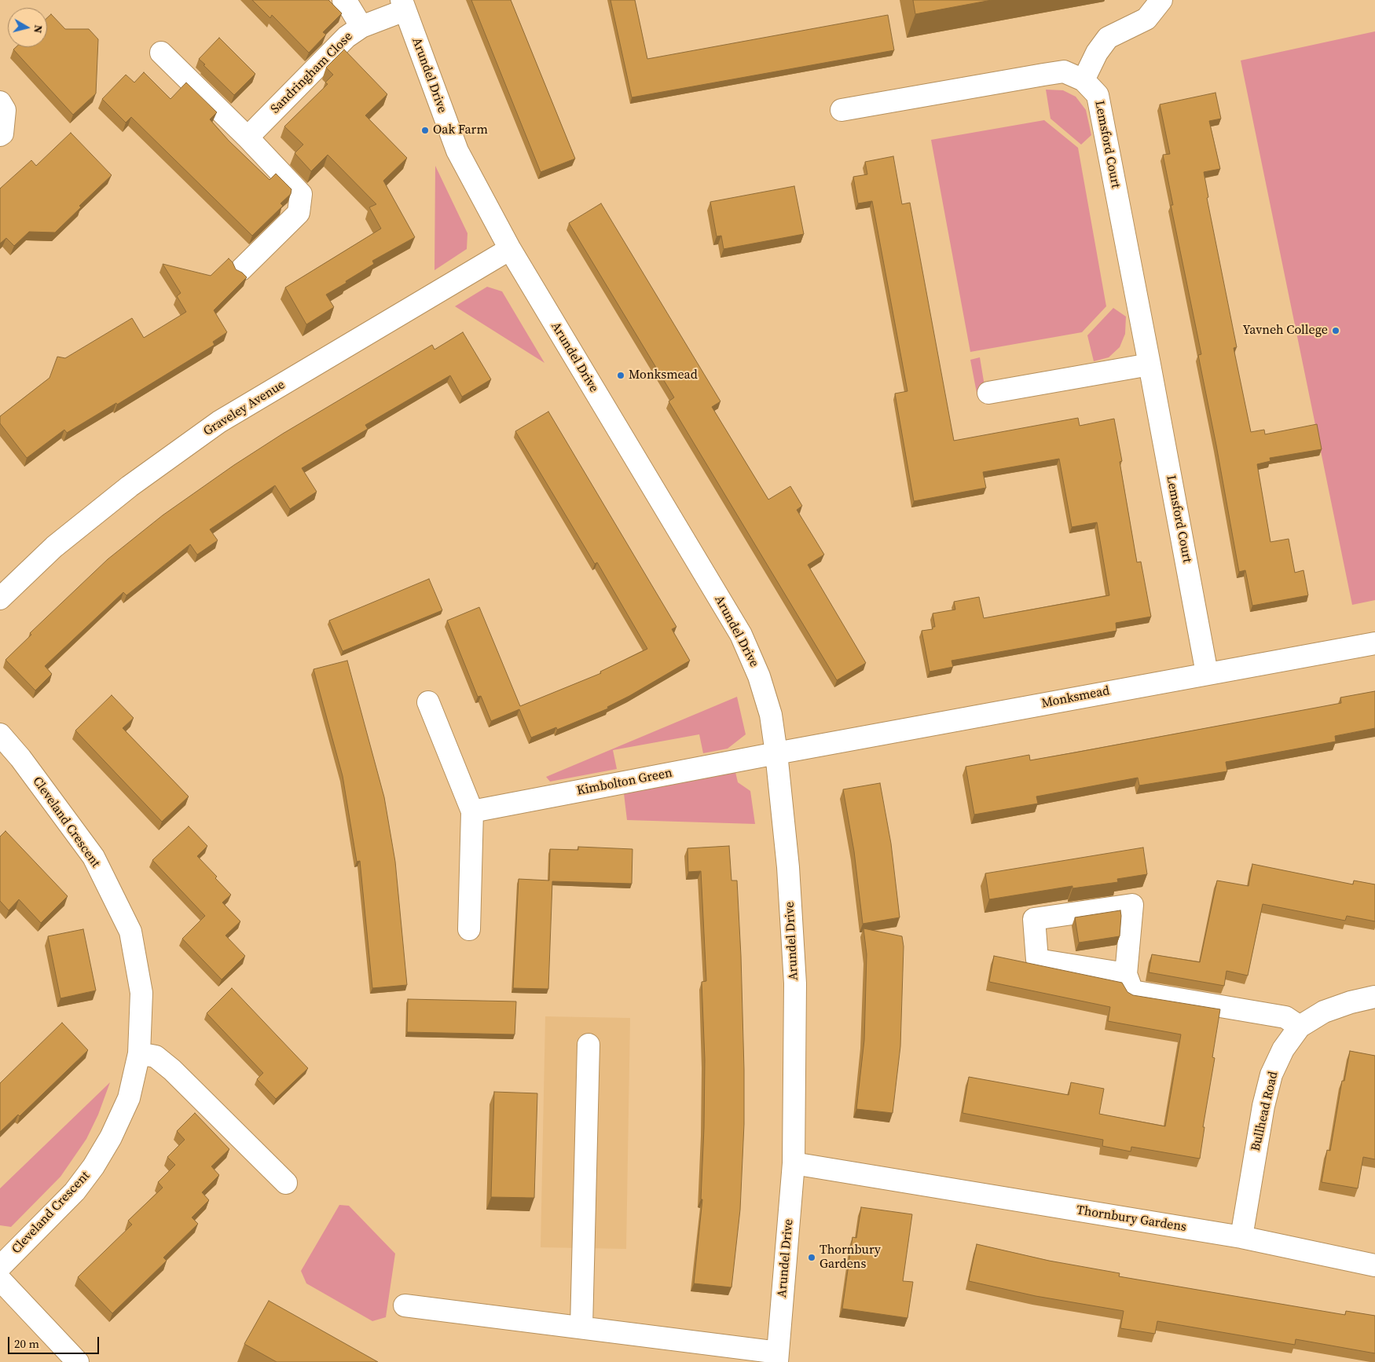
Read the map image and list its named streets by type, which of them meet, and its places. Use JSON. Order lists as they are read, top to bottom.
{
  "streets": {
    "street": [
      "Sandringham Close",
      "Arundel Drive",
      "Lemsford Court",
      "Graveley Avenue",
      "Monksmead",
      "Kimbolton Green",
      "Cleveland Crescent",
      "Bullhead Road",
      "Thornbury Gardens"
    ]
  },
  "crossings": [
    ["Sandringham Close", "Arundel Drive"],
    ["Arundel Drive", "Graveley Avenue"],
    ["Arundel Drive", "Monksmead"],
    ["Arundel Drive", "Kimbolton Green"],
    ["Arundel Drive", "Thornbury Gardens"],
    ["Lemsford Court", "Monksmead"],
    ["Monksmead", "Kimbolton Green"],
    ["Bullhead Road", "Thornbury Gardens"]
  ],
  "places": [
    "Oak Farm",
    "Yavneh College",
    "Monksmead",
    "Thornbury Gardens"
  ],
  "scale_bar": "20 m",
  "north": "right"
}
